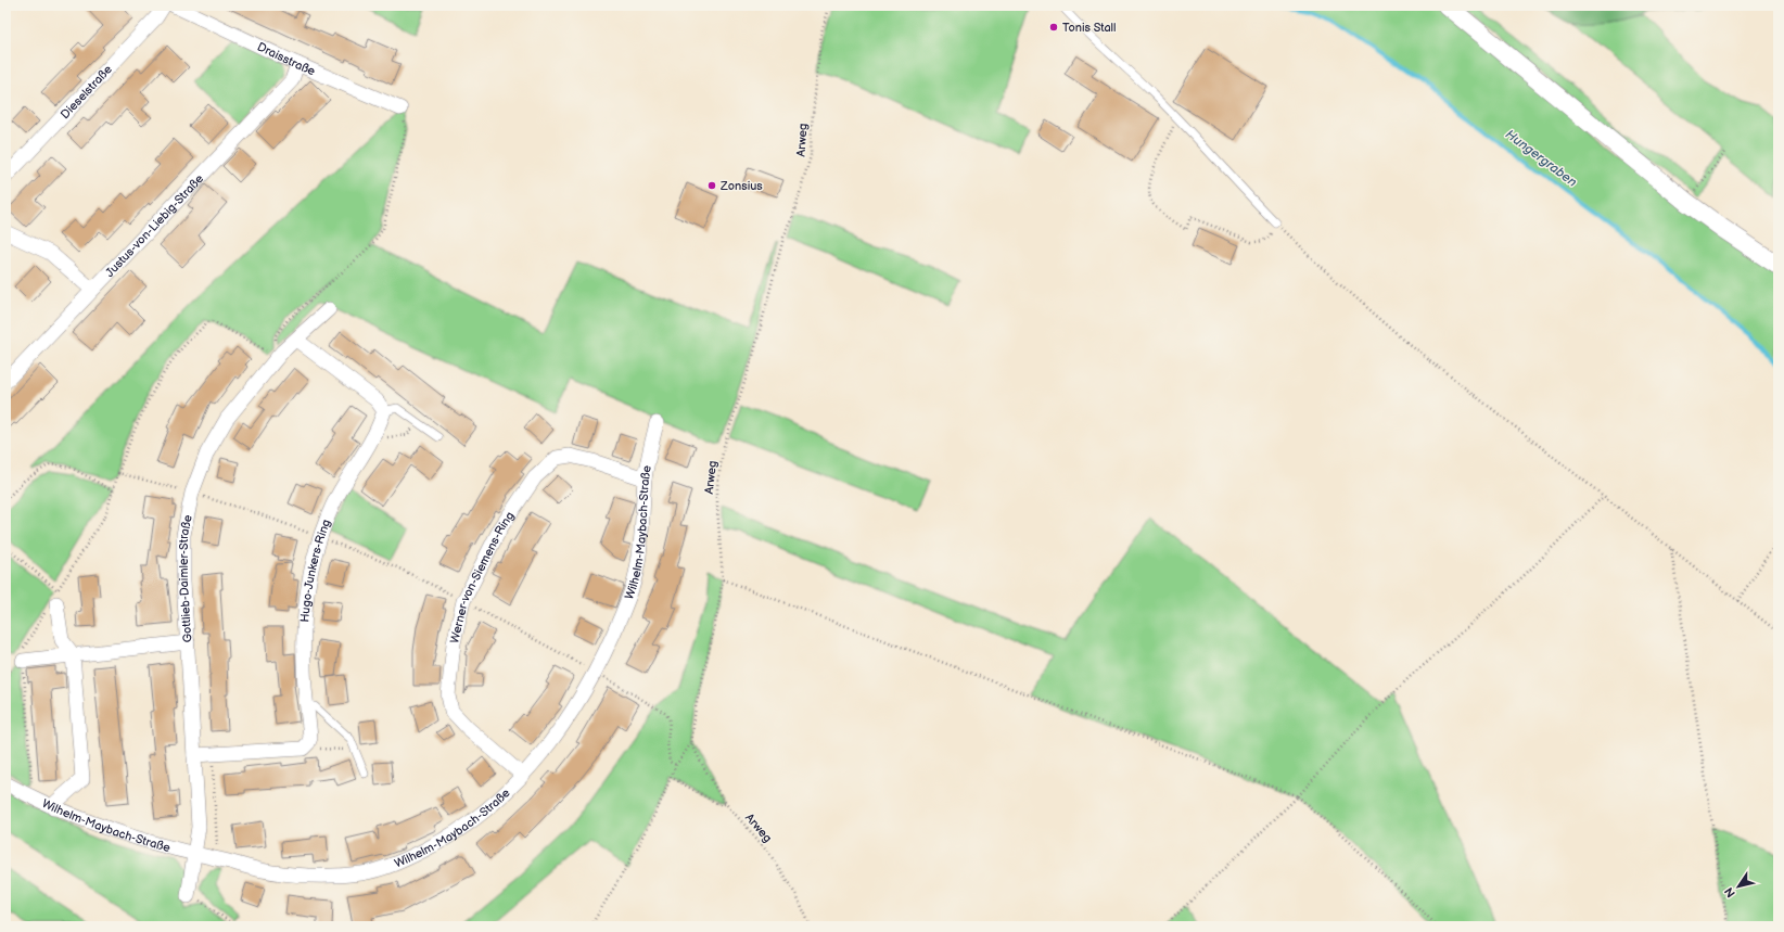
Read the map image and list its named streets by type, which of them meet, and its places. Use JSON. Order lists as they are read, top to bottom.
{
  "streets": {
    "street": [
      "Draisstraße",
      "Dieselstraße",
      "Justus-von-Liebig-Straße",
      "Wilhelm-Maybach-Straße",
      "Hugo-Junkers-Ring",
      "Werner-von-Siemens-Ring",
      "Gottlieb-Daimler-Straße"
    ],
    "path": ["Arweg"]
  },
  "crossings": [
    ["Draisstraße", "Justus-von-Liebig-Straße"],
    ["Wilhelm-Maybach-Straße", "Werner-von-Siemens-Ring"],
    ["Wilhelm-Maybach-Straße", "Gottlieb-Daimler-Straße"]
  ],
  "water": ["Hungergraben"],
  "places": ["Tonis Stall", "Zonsius"],
  "north": "bottom left"
}
